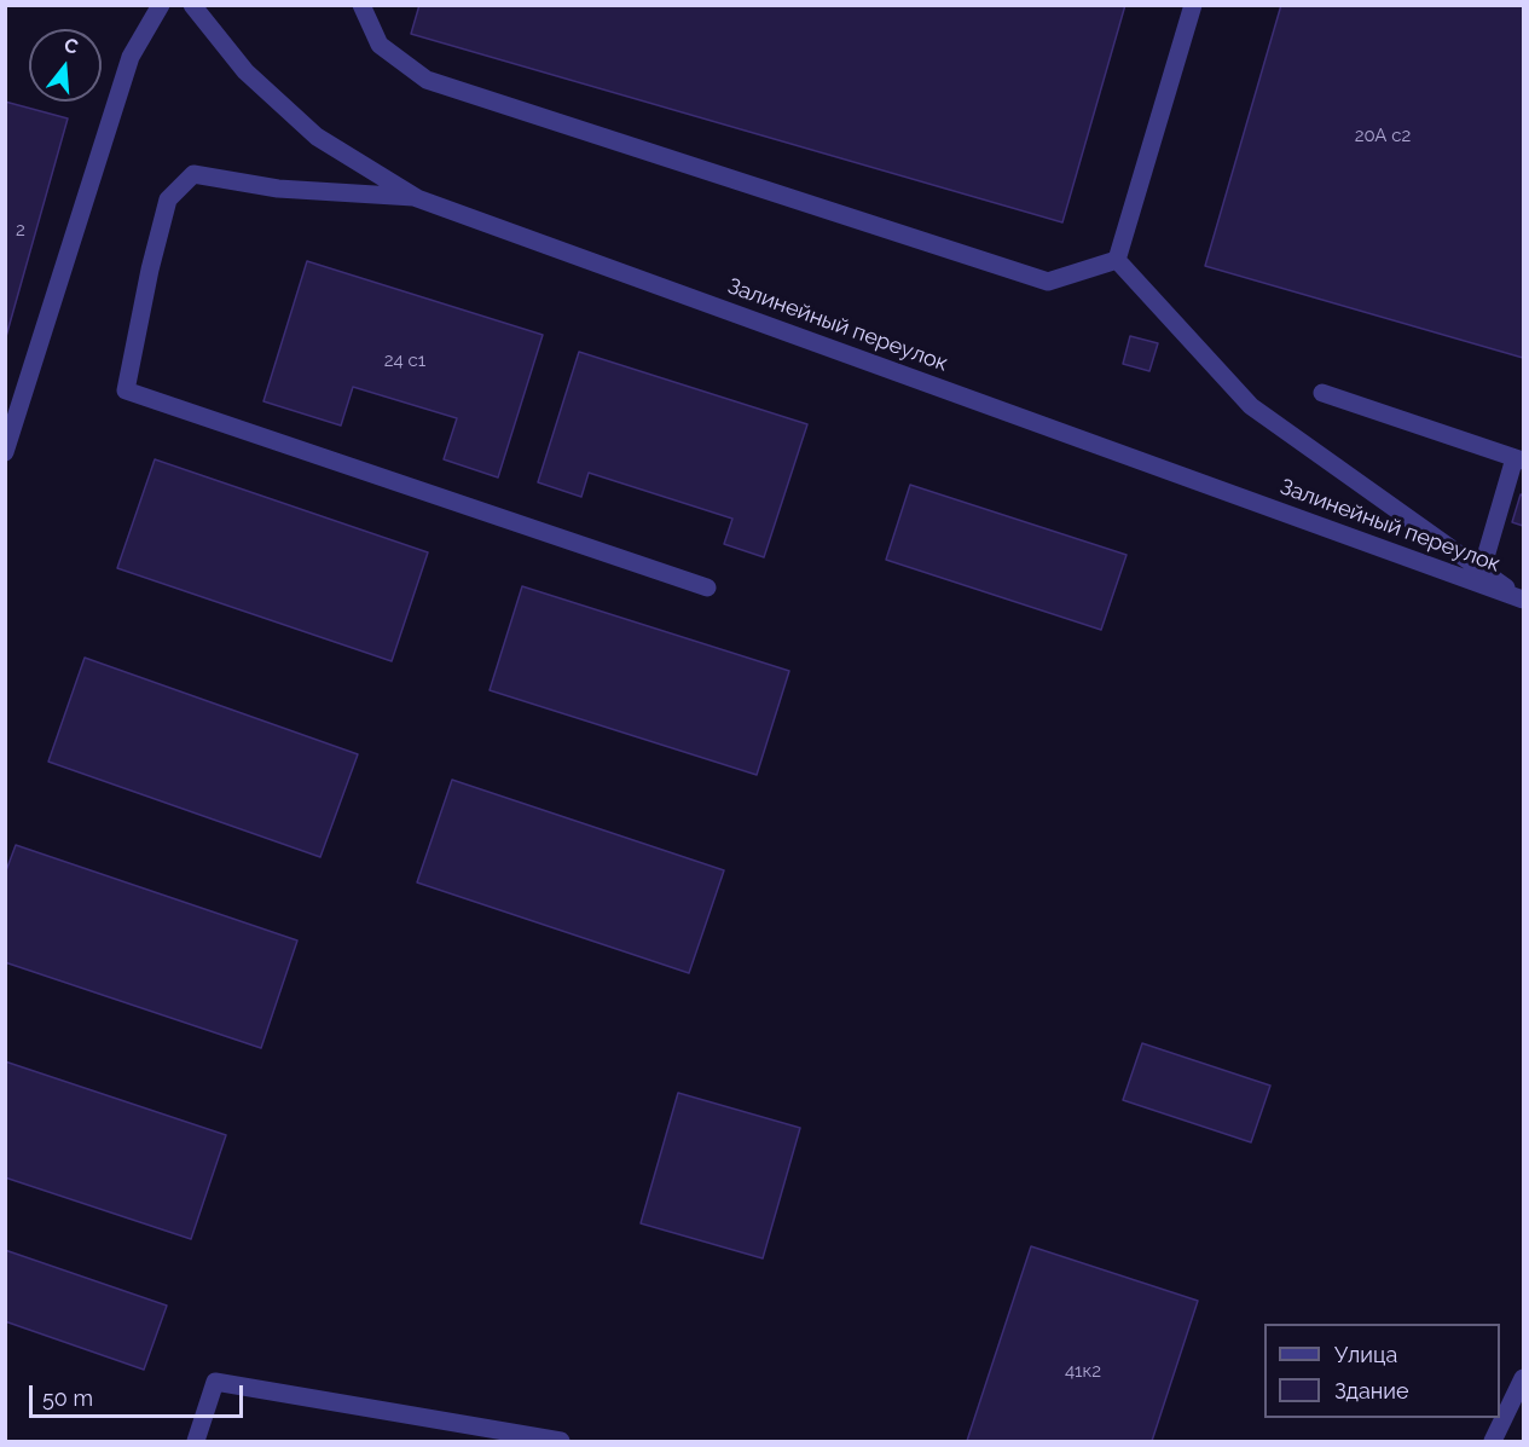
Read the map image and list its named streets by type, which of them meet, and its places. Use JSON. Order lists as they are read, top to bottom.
{
  "streets": {
    "street": ["Залинейный переулок"]
  },
  "house_numbers": [
    "20А с2",
    "2",
    "24 с1",
    "41к2"
  ],
  "legend": ["Улица", "Здание"],
  "scale_bar": "50 m",
  "north": "top"
}
